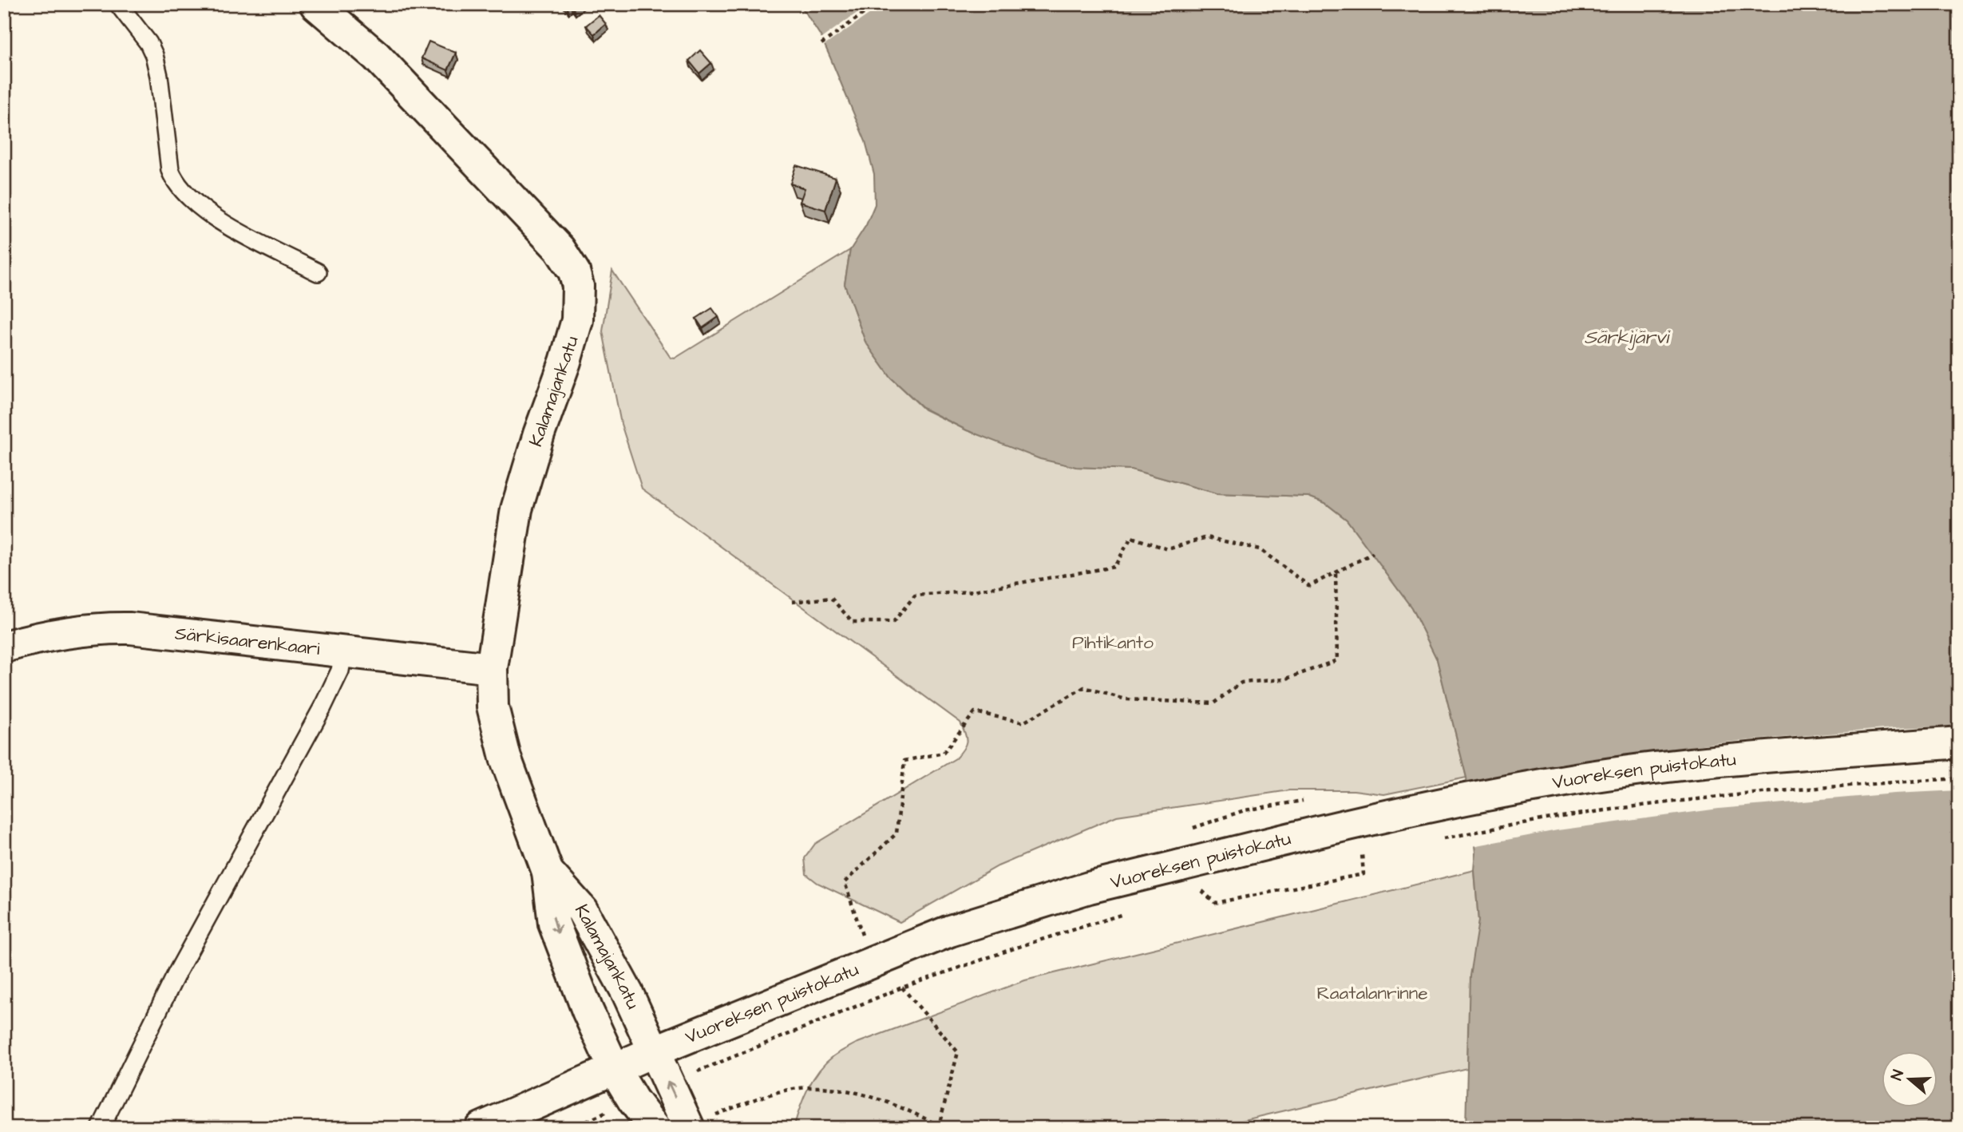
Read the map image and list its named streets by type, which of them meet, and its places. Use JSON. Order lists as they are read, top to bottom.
{
  "streets": {
    "street": ["Kalamajankatu", "Särkisaarenkaari", "Vuoreksen puistokatu"]
  },
  "crossings": [
    ["Kalamajankatu", "Särkisaarenkaari"],
    ["Kalamajankatu", "Vuoreksen puistokatu"]
  ],
  "water": ["Särkijärvi"],
  "parks": ["Pihtikanto", "Raatalanrinne"],
  "north": "left"
}
